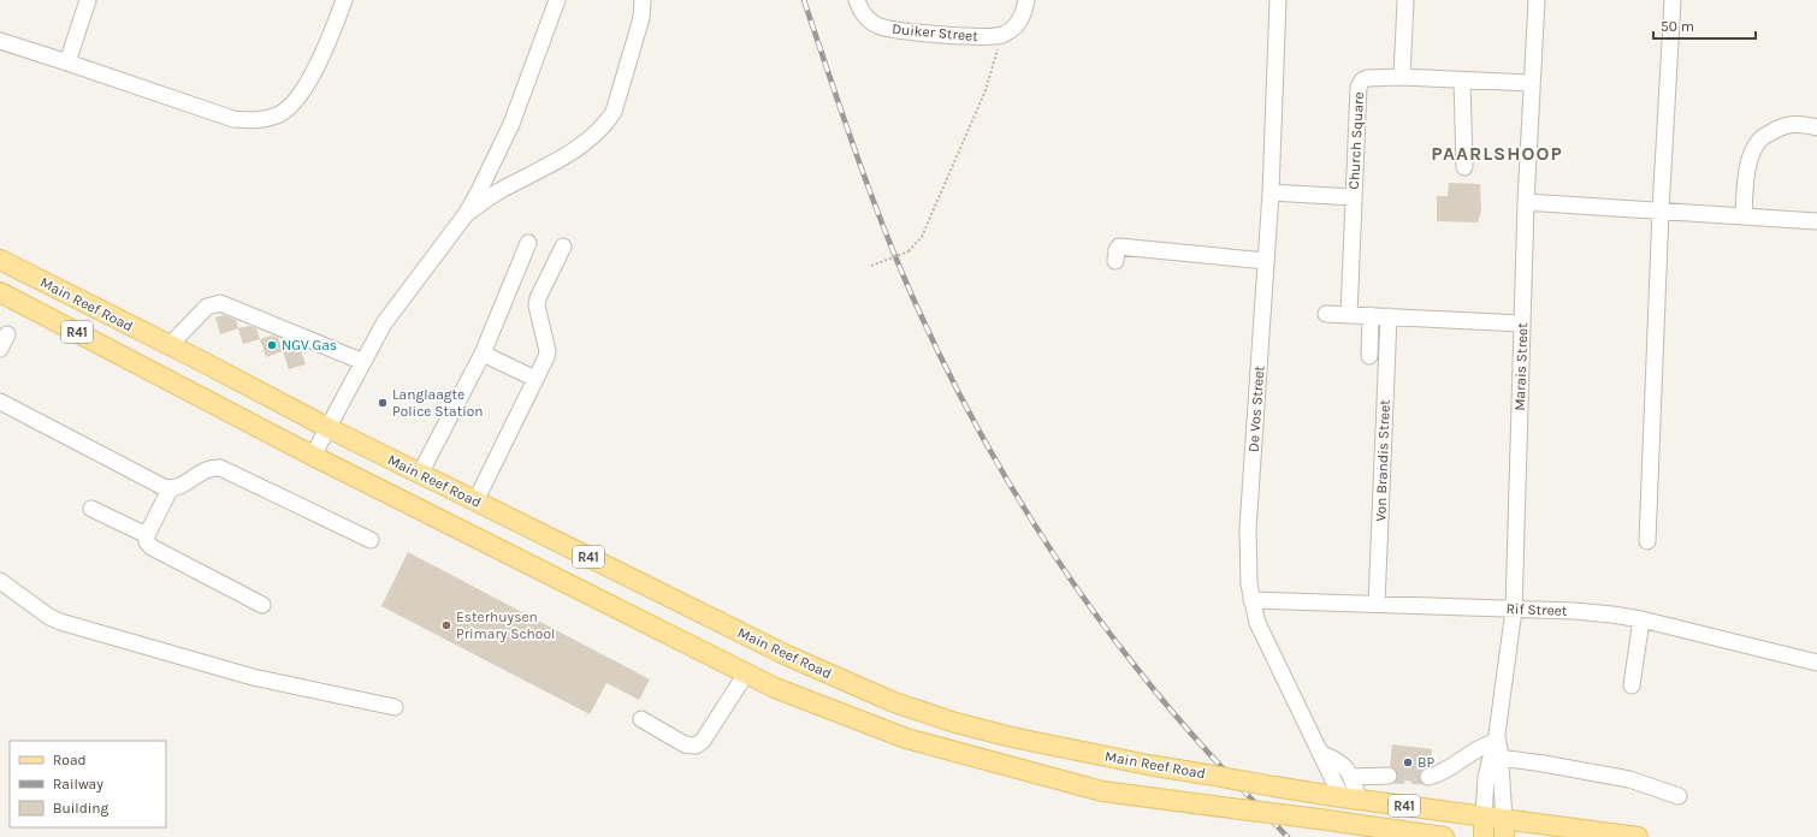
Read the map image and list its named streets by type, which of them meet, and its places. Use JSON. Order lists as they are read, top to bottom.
{
  "streets": {
    "main road": ["Main Reef Road", "R41"],
    "street": [
      "Duiker Street",
      "Church Square",
      "Marais Street",
      "De Vos Street",
      "Von Brandis Street",
      "Rif Street"
    ]
  },
  "crossings": [
    ["Church Square", "Marais Street"],
    ["Main Reef Road", "Marais Street"],
    ["Main Reef Road", "De Vos Street"],
    ["Marais Street", "Rif Street"],
    ["De Vos Street", "Rif Street"],
    ["Von Brandis Street", "Rif Street"]
  ],
  "districts": ["PAARLSHOOP"],
  "places": [
    "NGV Gas",
    "Langlaagte Police Station",
    "Esterhuysen Primary School",
    "BP"
  ],
  "legend": ["Road", "Railway", "Building"],
  "scale_bar": "50 m"
}
